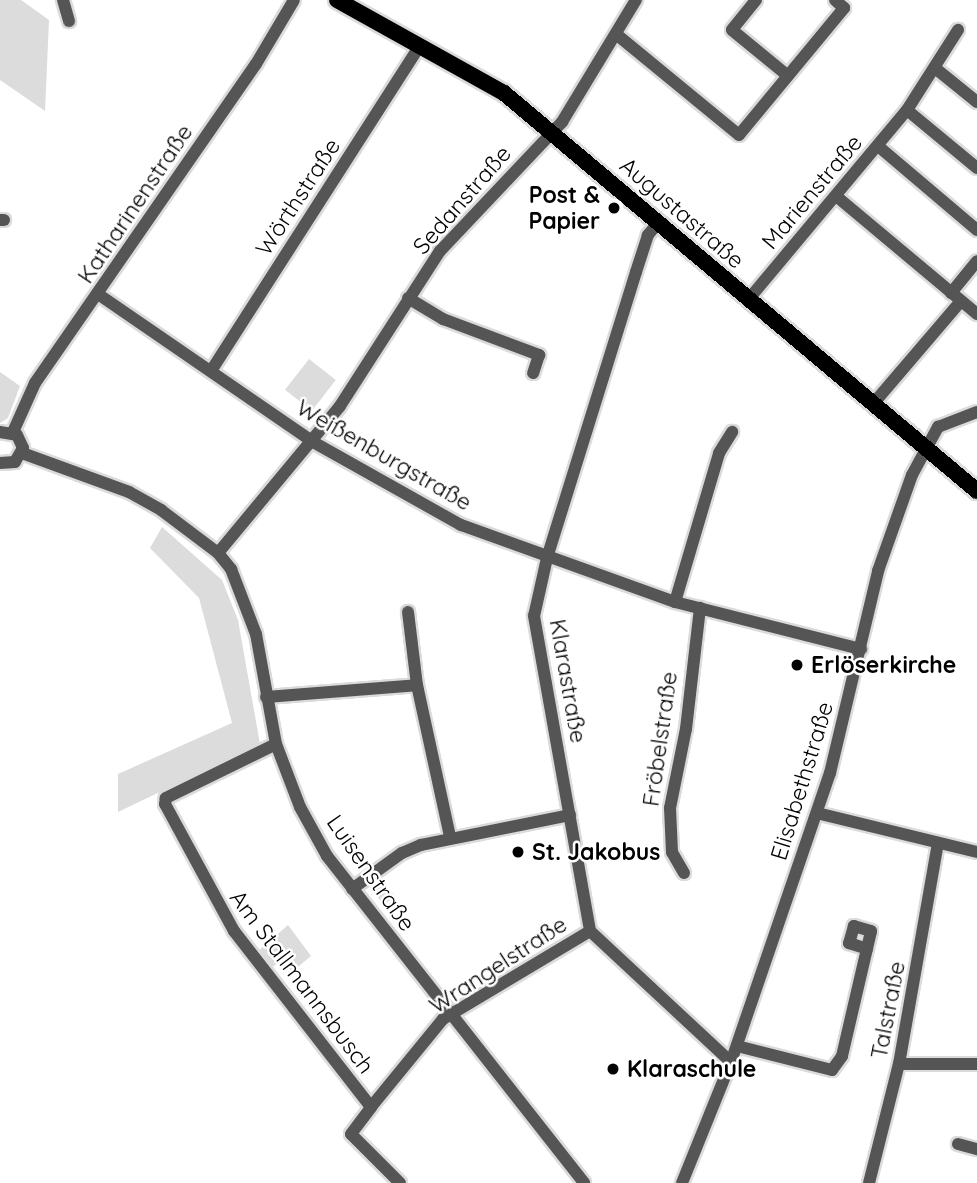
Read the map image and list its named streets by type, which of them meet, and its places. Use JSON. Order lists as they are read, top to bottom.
{
  "streets": {
    "main road": ["Augustastraße"],
    "street": [
      "Marienstraße",
      "Wörthstraße",
      "Sedanstraße",
      "Katharinenstraße",
      "Weißenburgstraße",
      "Klarastraße",
      "Fröbelstraße",
      "Elisabethstraße",
      "Luisenstraße",
      "Wrangelstraße",
      "Am Stallmannsbusch",
      "Talstraße"
    ]
  },
  "crossings": [
    ["Marienstraße", "Augustastraße"],
    ["Wörthstraße", "Augustastraße"],
    ["Wörthstraße", "Weißenburgstraße"],
    ["Sedanstraße", "Augustastraße"],
    ["Sedanstraße", "Weißenburgstraße"],
    ["Sedanstraße", "Luisenstraße"],
    ["Katharinenstraße", "Weißenburgstraße"],
    ["Augustastraße", "Klarastraße"],
    ["Augustastraße", "Elisabethstraße"],
    ["Weißenburgstraße", "Klarastraße"],
    ["Weißenburgstraße", "Fröbelstraße"],
    ["Weißenburgstraße", "Elisabethstraße"],
    ["Klarastraße", "Wrangelstraße"],
    ["Luisenstraße", "Wrangelstraße"],
    ["Luisenstraße", "Am Stallmannsbusch"],
    ["Wrangelstraße", "Am Stallmannsbusch"]
  ],
  "places": [
    "Post & Papier",
    "Erlöserkirche",
    "St. Jakobus",
    "Klaraschule"
  ]
}
